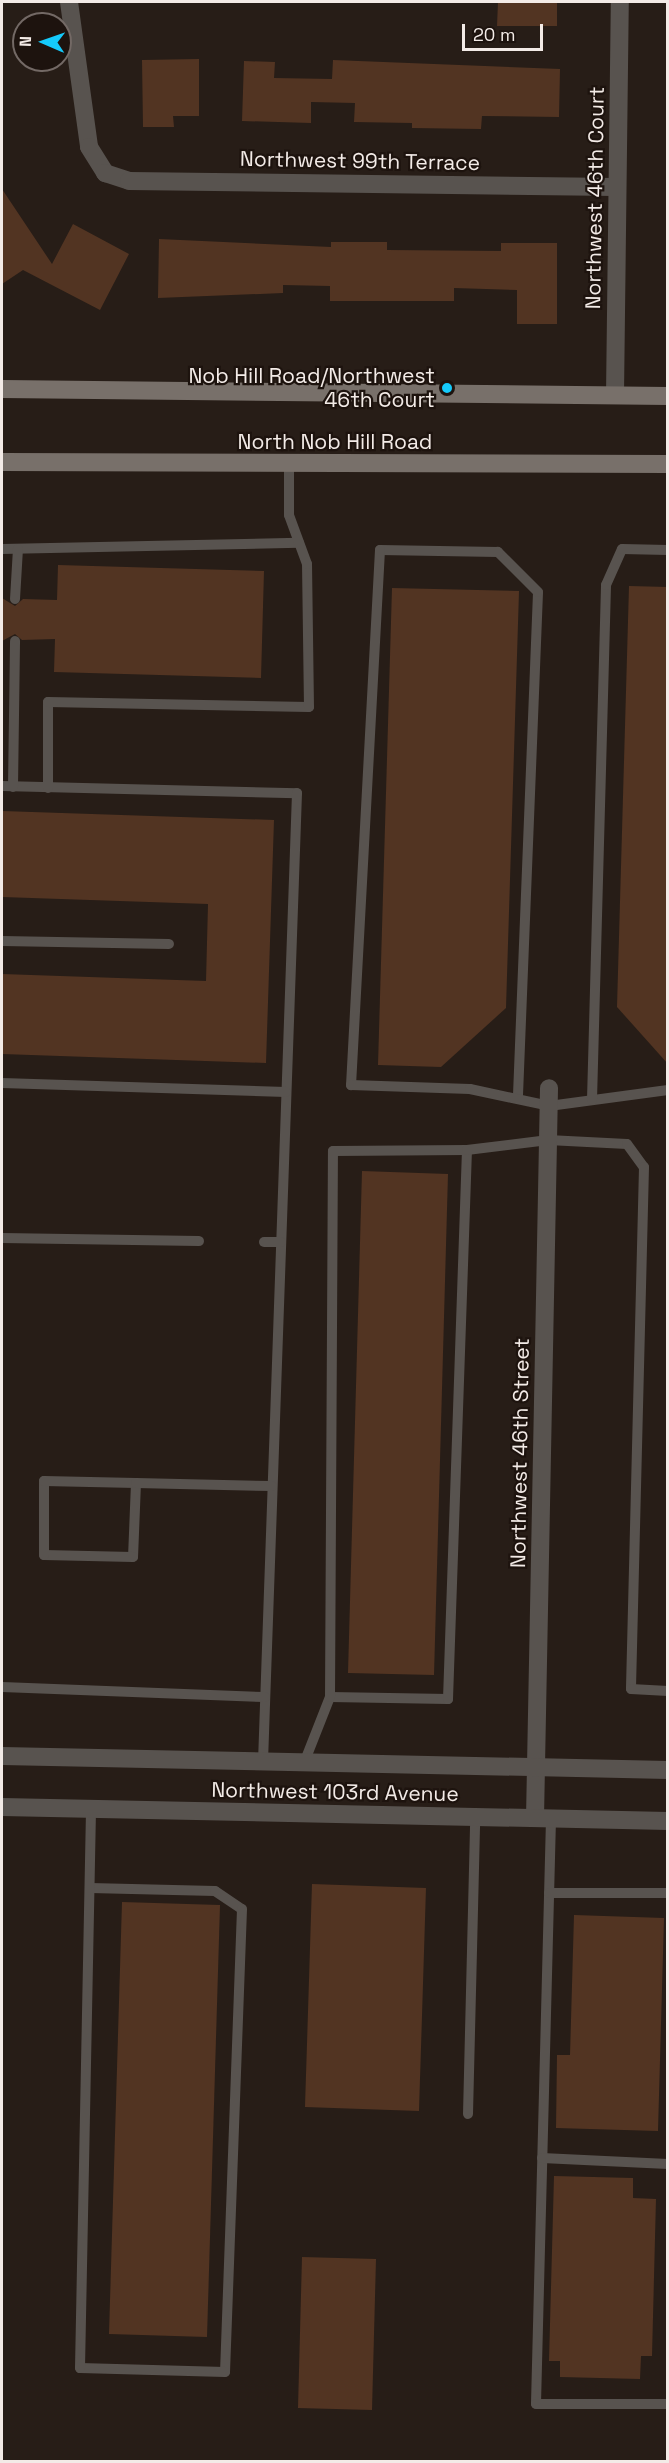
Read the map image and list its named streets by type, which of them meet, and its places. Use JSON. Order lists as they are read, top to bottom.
{
  "streets": {
    "main road": ["North Nob Hill Road"],
    "street": [
      "Northwest 99th Terrace",
      "Northwest 46th Court",
      "Northwest 46th Street",
      "Northwest 103rd Avenue"
    ]
  },
  "crossings": [
    ["Northwest 99th Terrace", "Northwest 46th Court"],
    ["Northwest 46th Street", "Northwest 103rd Avenue"]
  ],
  "places": ["Nob Hill Road/Northwest 46th Court"],
  "scale_bar": "20 m",
  "north": "left"
}
